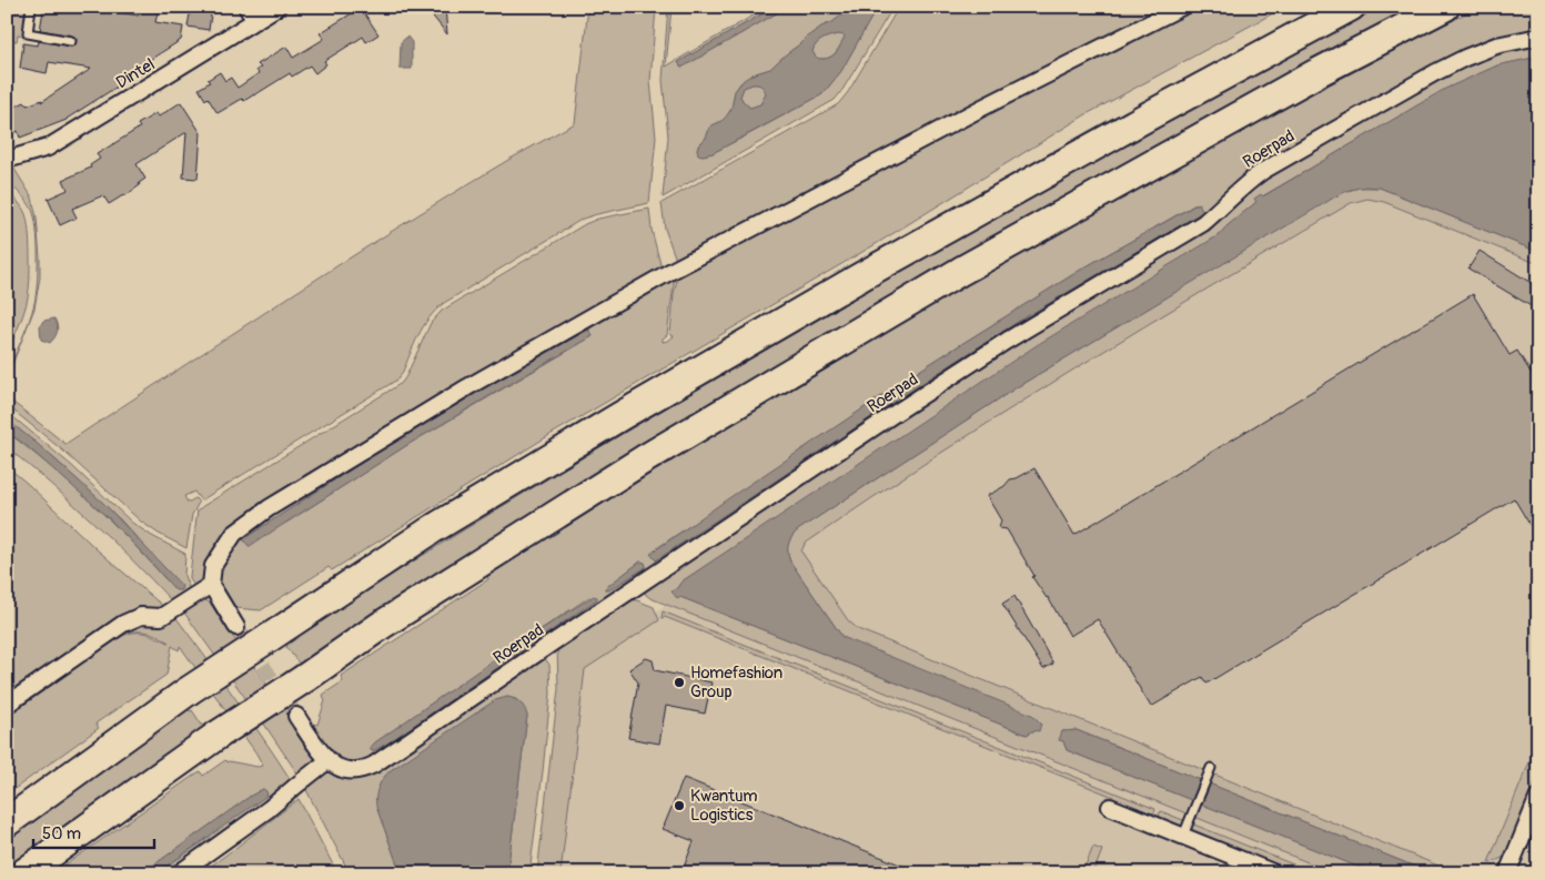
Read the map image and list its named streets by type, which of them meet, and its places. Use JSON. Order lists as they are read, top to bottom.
{
  "streets": {
    "street": ["Dintel", "Roerpad"]
  },
  "places": ["Homefashion Group", "Kwantum Logistics"],
  "scale_bar": "50 m"
}
